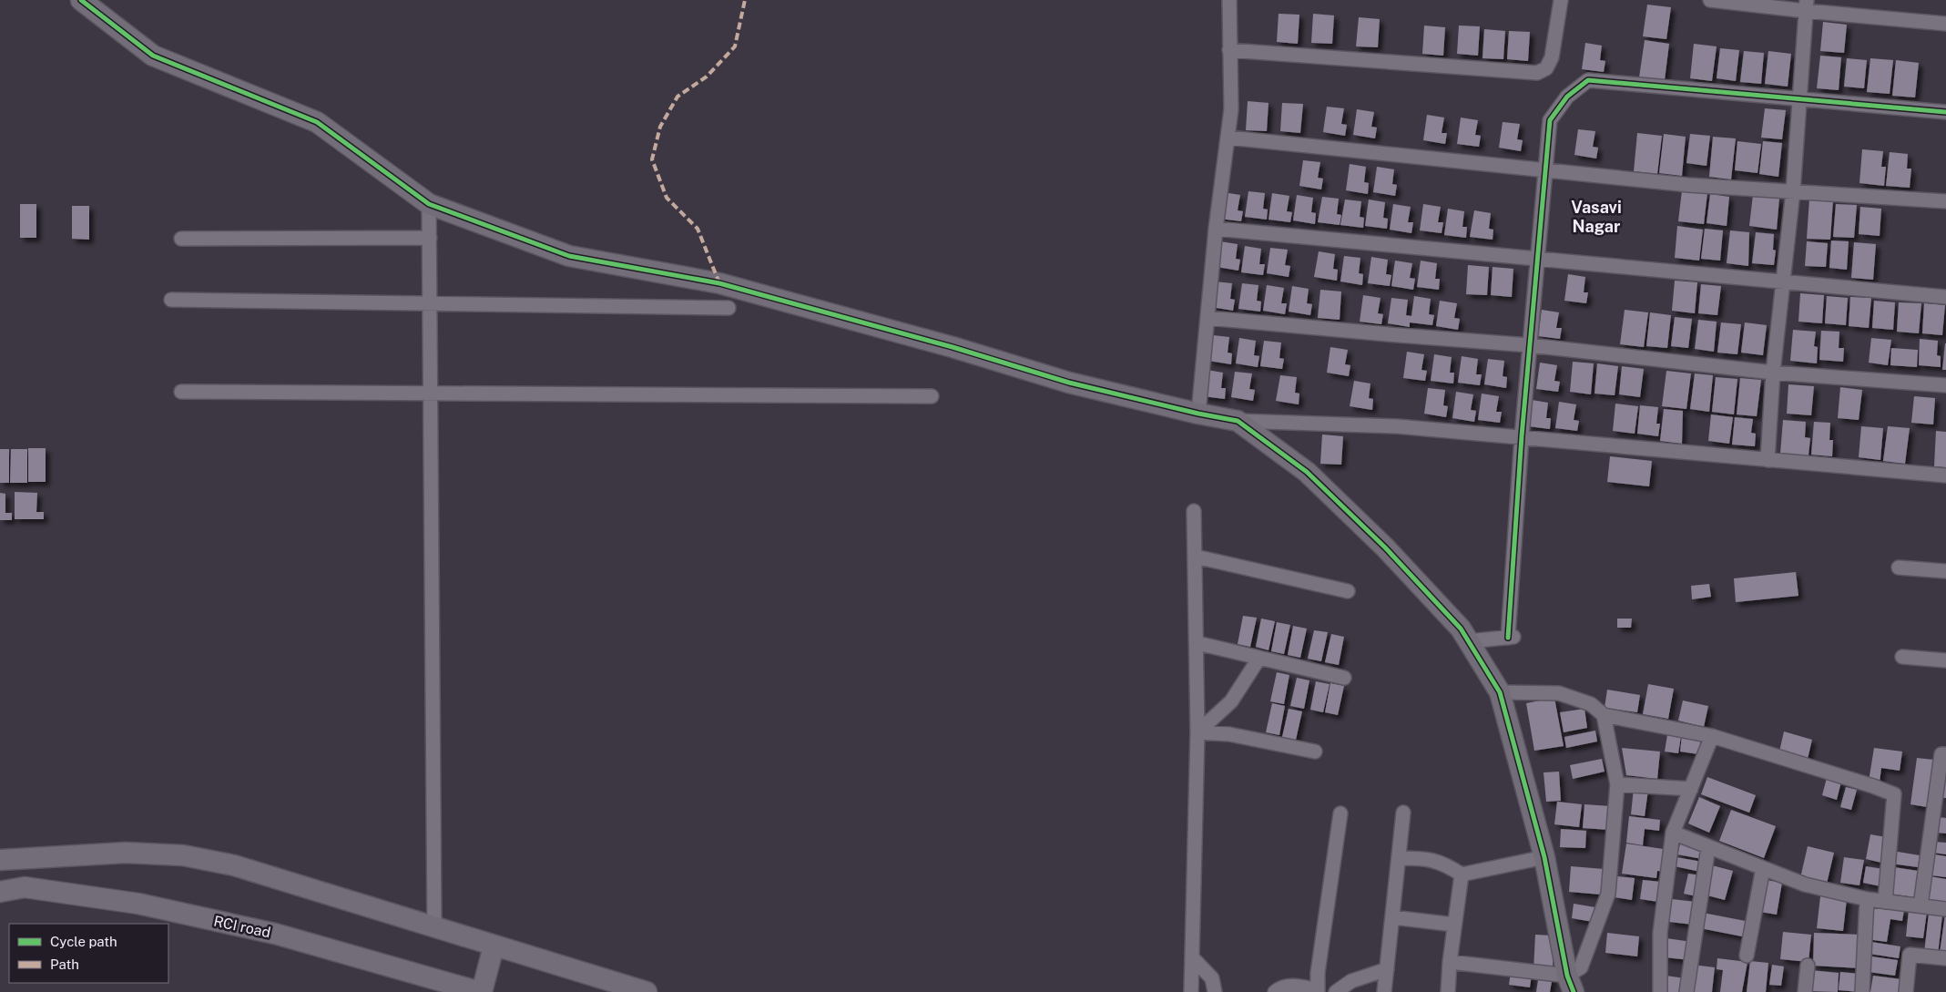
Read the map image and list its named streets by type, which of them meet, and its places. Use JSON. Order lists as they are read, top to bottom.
{
  "streets": {
    "street": ["RCI road"]
  },
  "districts": ["Vasavi Nagar"],
  "legend": ["Cycle path", "Path"]
}
